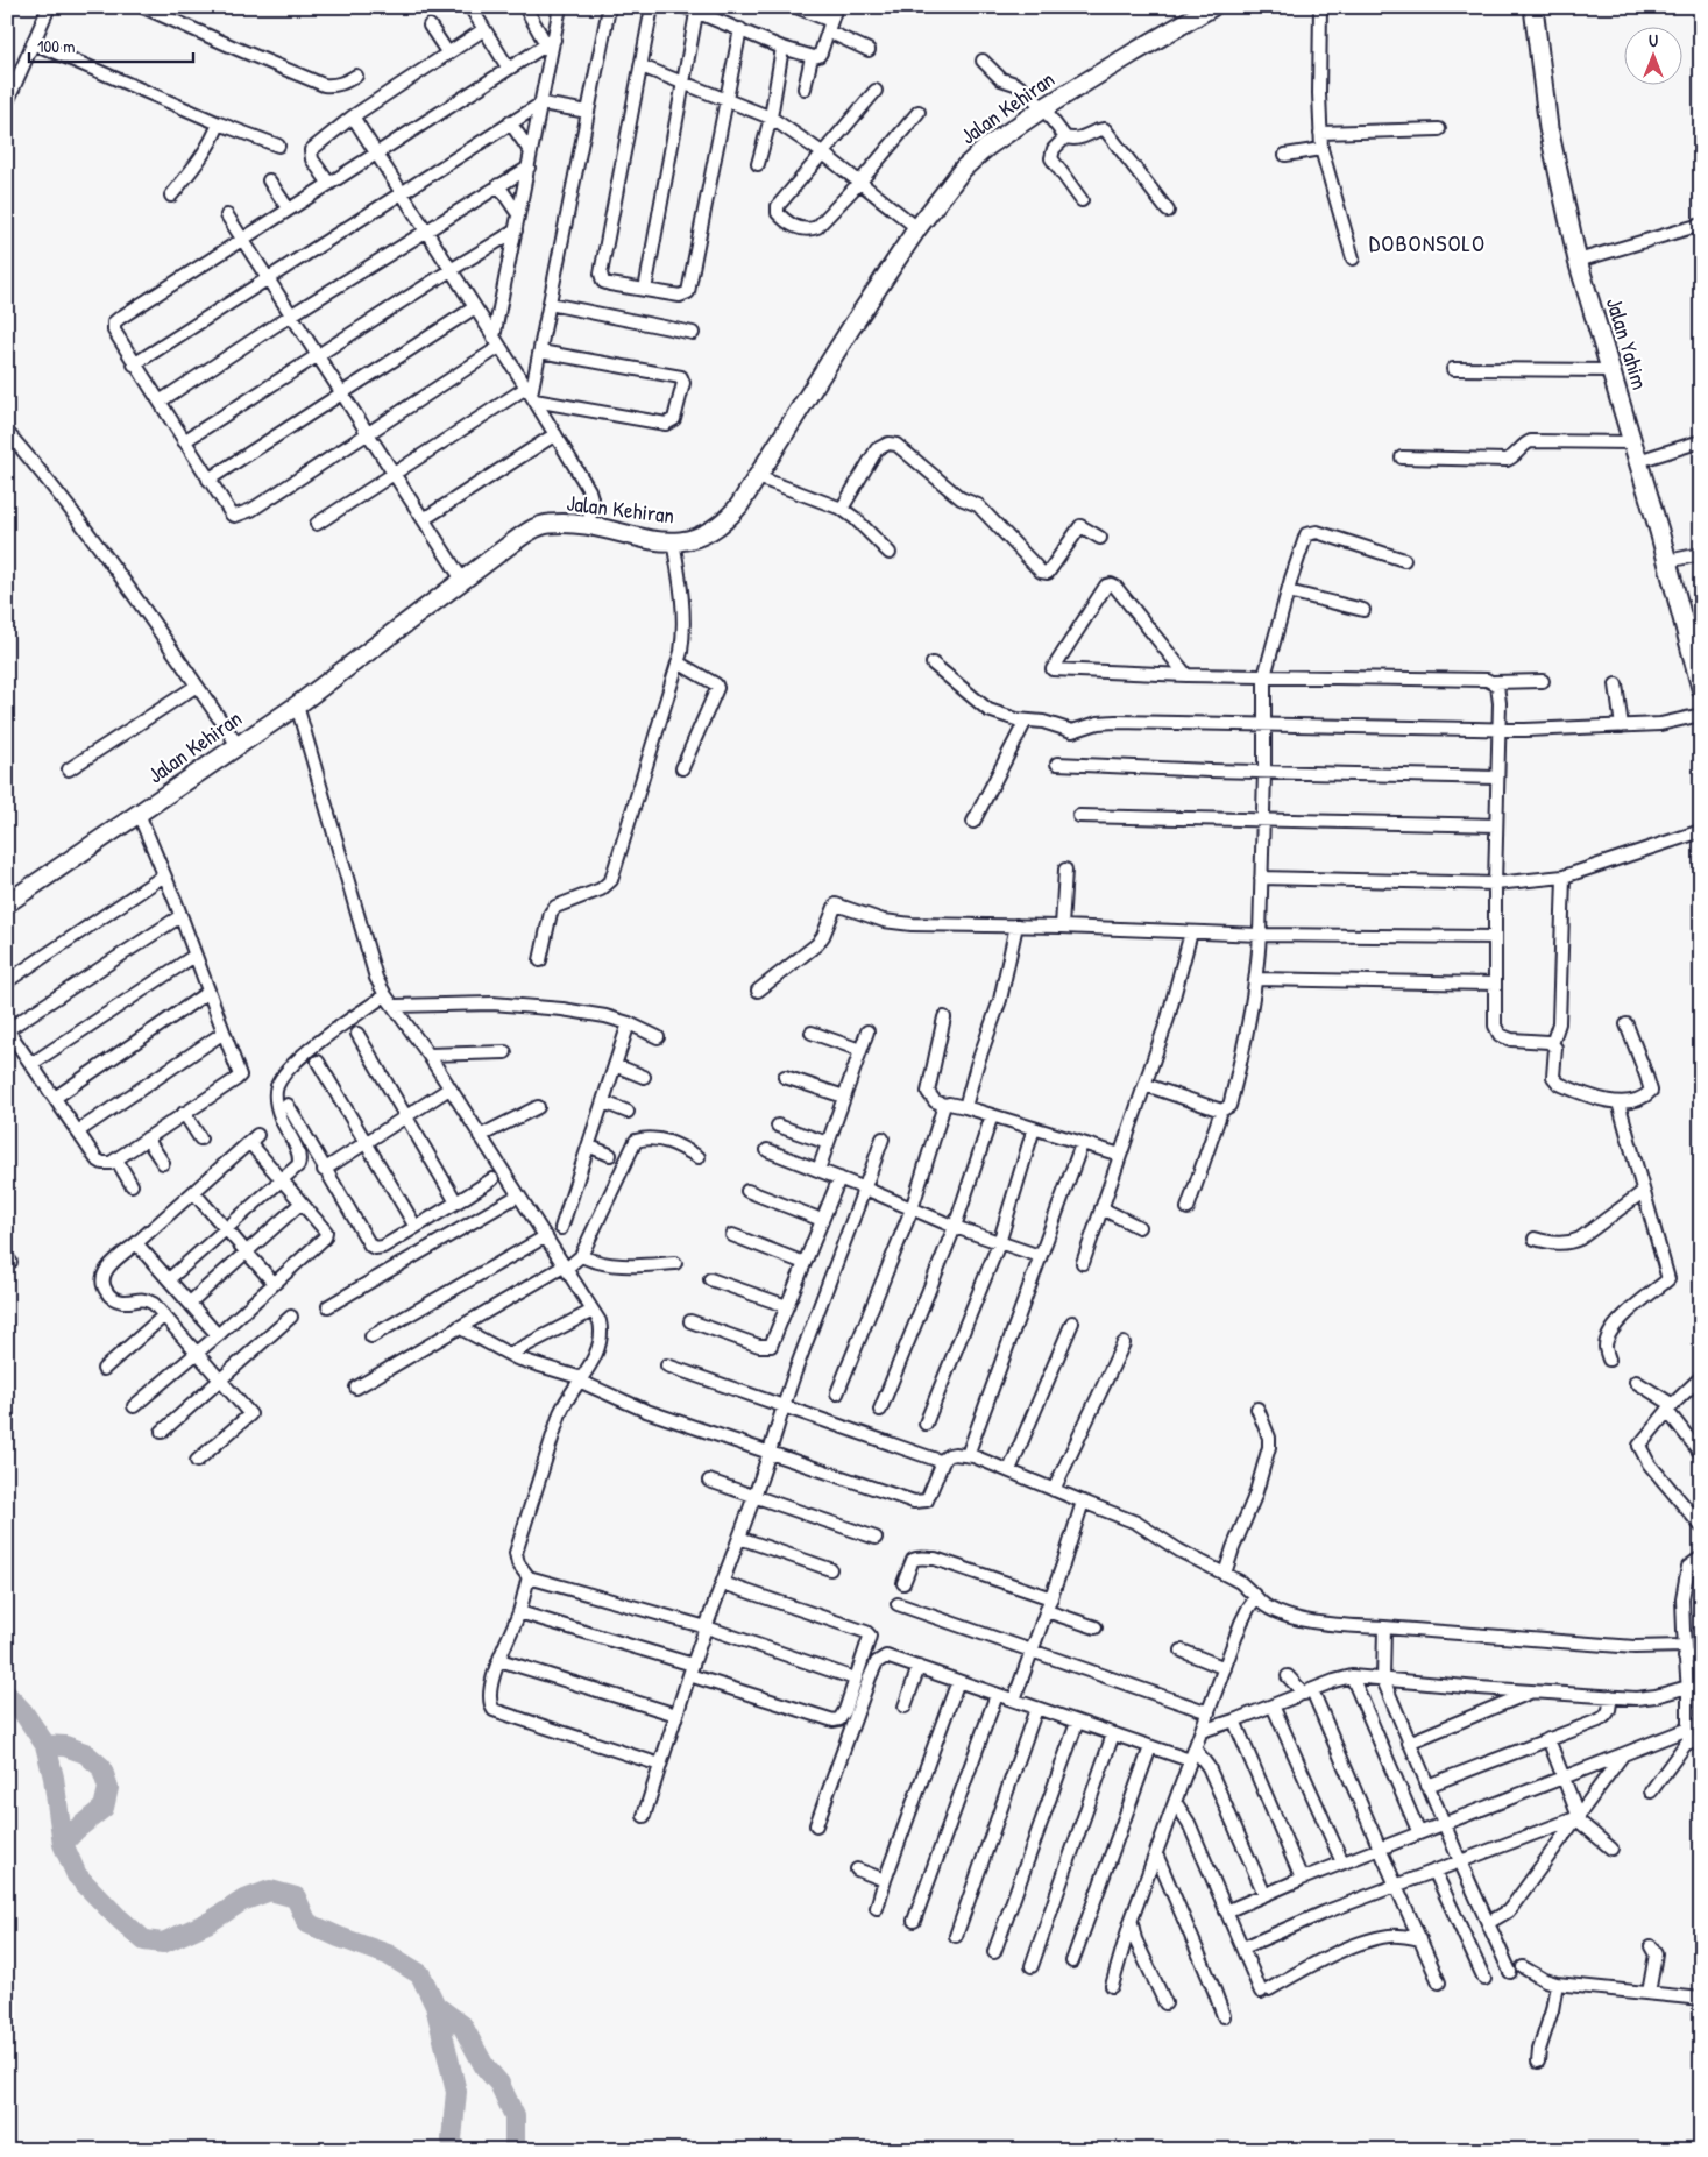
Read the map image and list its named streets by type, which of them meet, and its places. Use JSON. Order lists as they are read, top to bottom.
{
  "streets": {
    "street": ["Jalan Kehiran", "Jalan Yahim"]
  },
  "districts": ["DOBONSOLO"],
  "scale_bar": "100 m",
  "north": "top"
}
